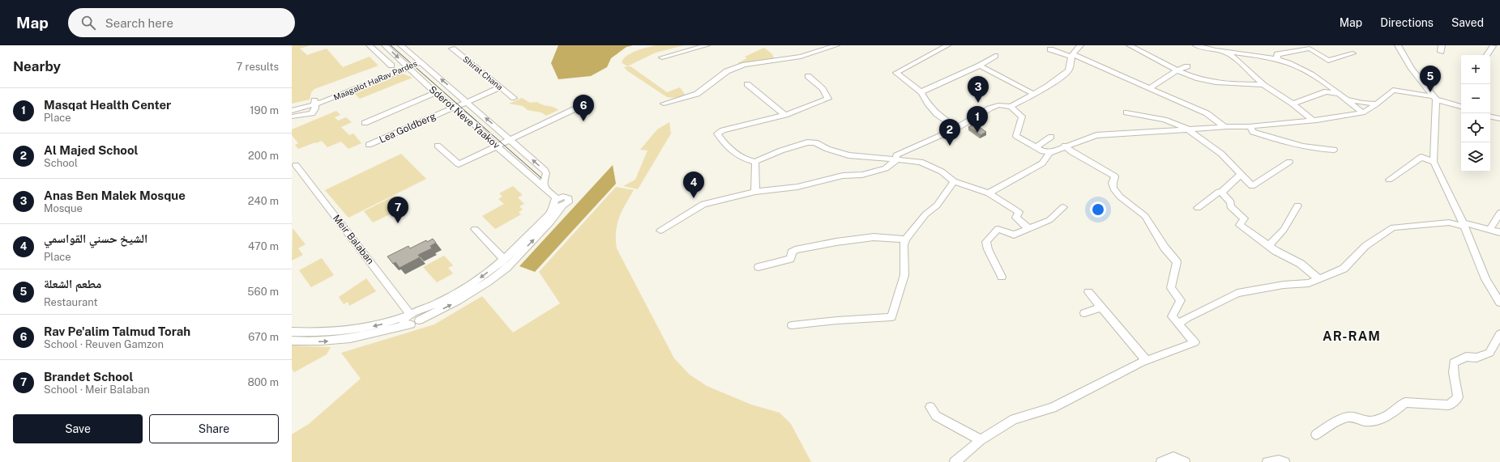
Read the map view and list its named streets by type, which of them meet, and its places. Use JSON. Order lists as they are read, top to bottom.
{
  "streets": {
    "street": [
      "Shirat Chana",
      "Maagalot HaRav Pardes",
      "Sderot Neve Yaakov",
      "Lea Goldberg",
      "Meir Balaban"
    ]
  },
  "crossings": [
    ["Shirat Chana", "Lea Goldberg"],
    ["Maagalot HaRav Pardes", "Sderot Neve Yaakov"],
    ["Sderot Neve Yaakov", "Lea Goldberg"]
  ],
  "districts": ["AR-RAM"],
  "page": {
    "header": "Map",
    "search": "Search here",
    "nav": ["Map", "Directions", "Saved"],
    "heading": ["Nearby", "7 results"],
    "map_buttons": ["+", "−"],
    "pins": [
      "5",
      "3",
      "6",
      "1",
      "2",
      "4",
      "7"
    ],
    "list": [
      {
        "mark": "1",
        "name": "Masqat Health Center",
        "note": "Place",
        "value": "190 m"
      },
      {
        "mark": "2",
        "name": "Al Majed School",
        "note": "School",
        "value": "200 m"
      },
      {
        "mark": "3",
        "name": "Anas Ben Malek Mosque",
        "note": "Mosque",
        "value": "240 m"
      },
      {
        "mark": "4",
        "name": "الشيخ حسني القواسمي",
        "note": "Place",
        "value": "470 m"
      },
      {
        "mark": "5",
        "name": "مطعم الشعلة",
        "note": "Restaurant",
        "value": "560 m"
      },
      {
        "mark": "6",
        "name": "Rav Pe'alim Talmud Torah",
        "note": "School · Reuven Gamzon",
        "value": "670 m"
      },
      {
        "mark": "7",
        "name": "Brandet School",
        "note": "School · Meir Balaban",
        "value": "800 m"
      }
    ],
    "buttons": ["Save", "Share"]
  }
}
